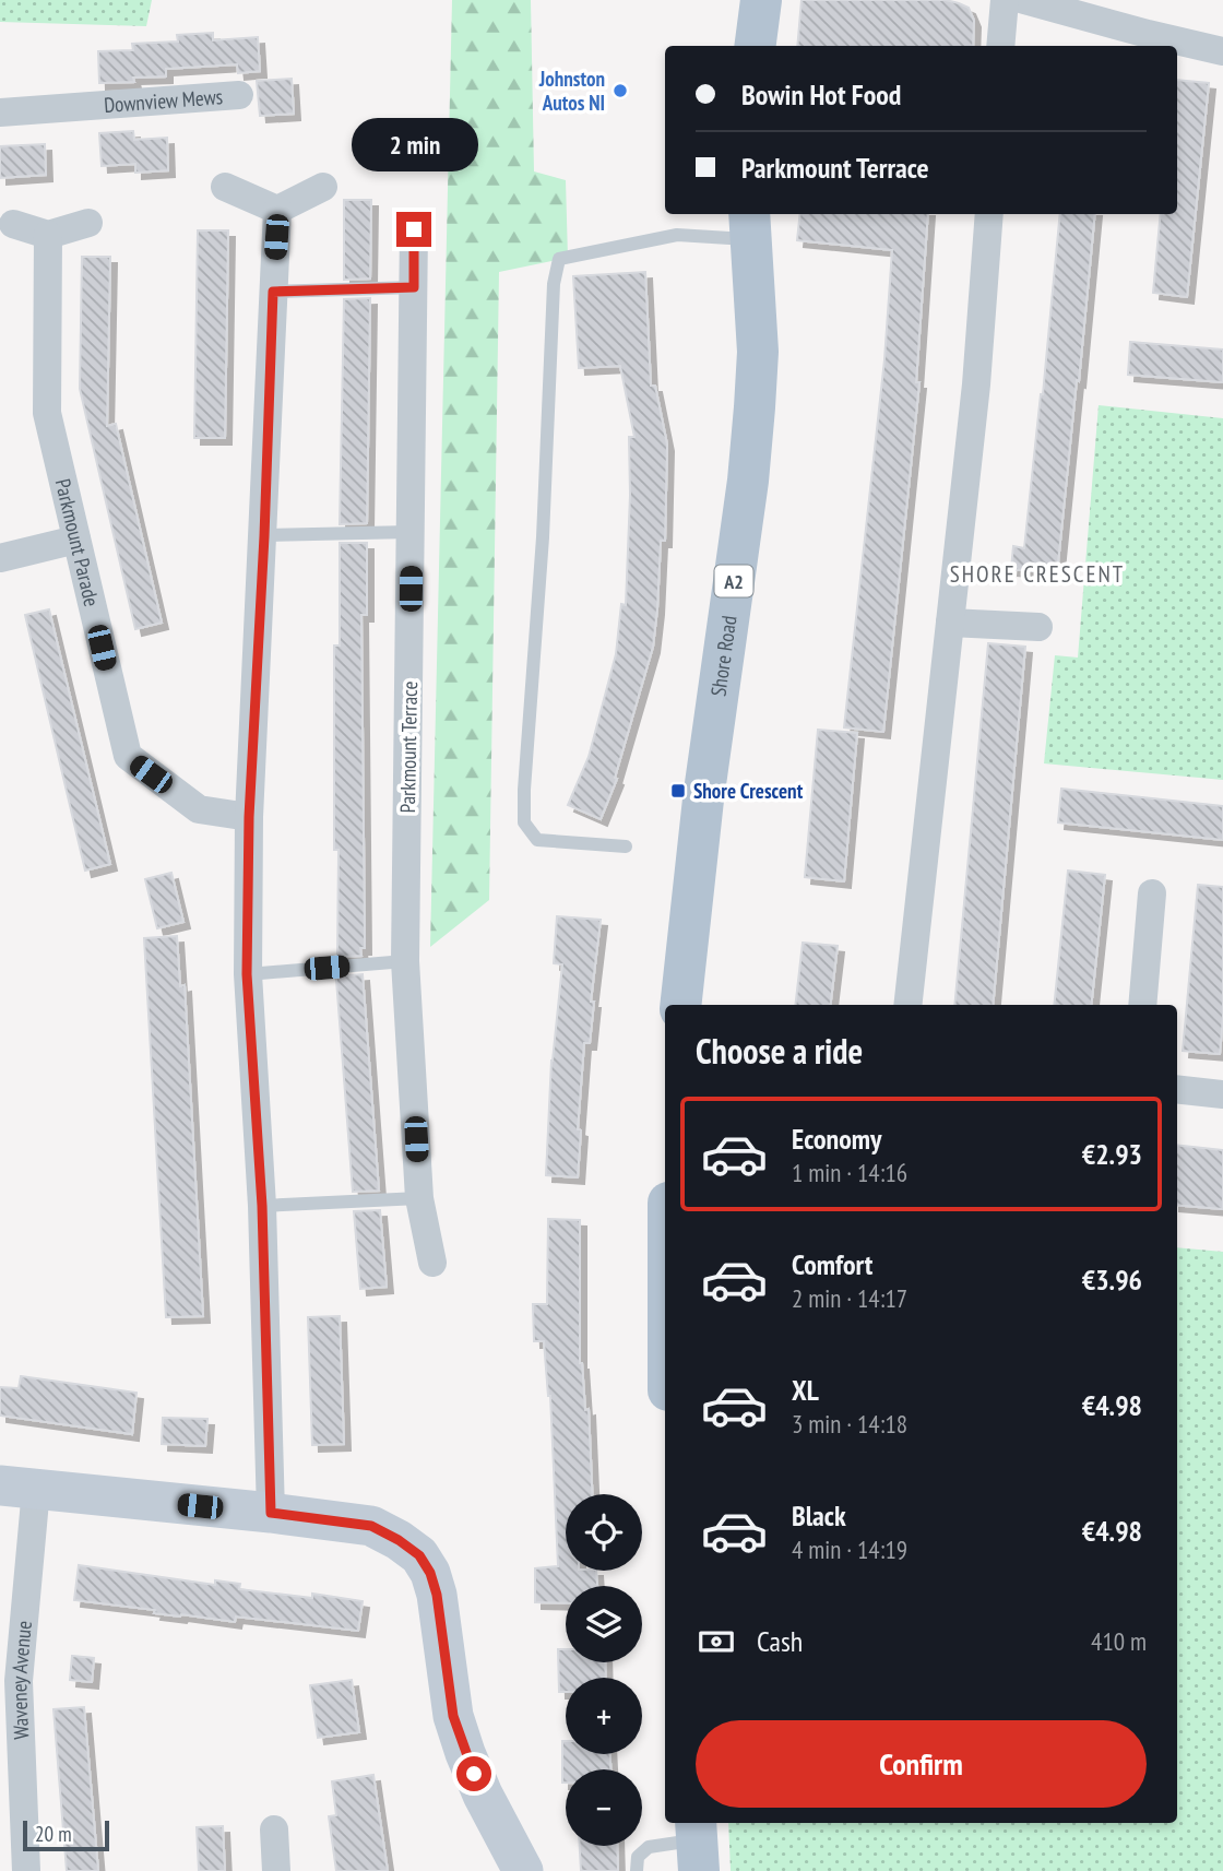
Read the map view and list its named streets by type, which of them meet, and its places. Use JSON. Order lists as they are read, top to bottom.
{
  "streets": {
    "main road": ["A2", "Shore Road"],
    "street": [
      "Downview Mews",
      "Parkmount Parade",
      "Parkmount Terrace",
      "Waveney Avenue"
    ]
  },
  "districts": ["SHORE CRESCENT"],
  "places": {
    "other": ["Johnston Autos NI"],
    "transit": ["Shore Crescent"]
  },
  "scale_bar": "20 m",
  "page": {
    "banner": ["Bowin Hot Food", "Parkmount Terrace"],
    "bubble": "2 min",
    "heading": "Choose a ride",
    "list": [
      {
        "name": "Economy",
        "note": "1 min · 14:16",
        "value": "€2.93"
      },
      {
        "name": "Comfort",
        "note": "2 min · 14:17",
        "value": "€3.96"
      },
      {
        "name": "XL",
        "note": "3 min · 14:18",
        "value": "€4.98"
      },
      {
        "name": "Black",
        "note": "4 min · 14:19",
        "value": "€4.98"
      }
    ],
    "map_buttons": ["+", "−"],
    "pay": ["Cash", "410 m"],
    "buttons": "Confirm",
    "scale": "20 m"
  }
}
